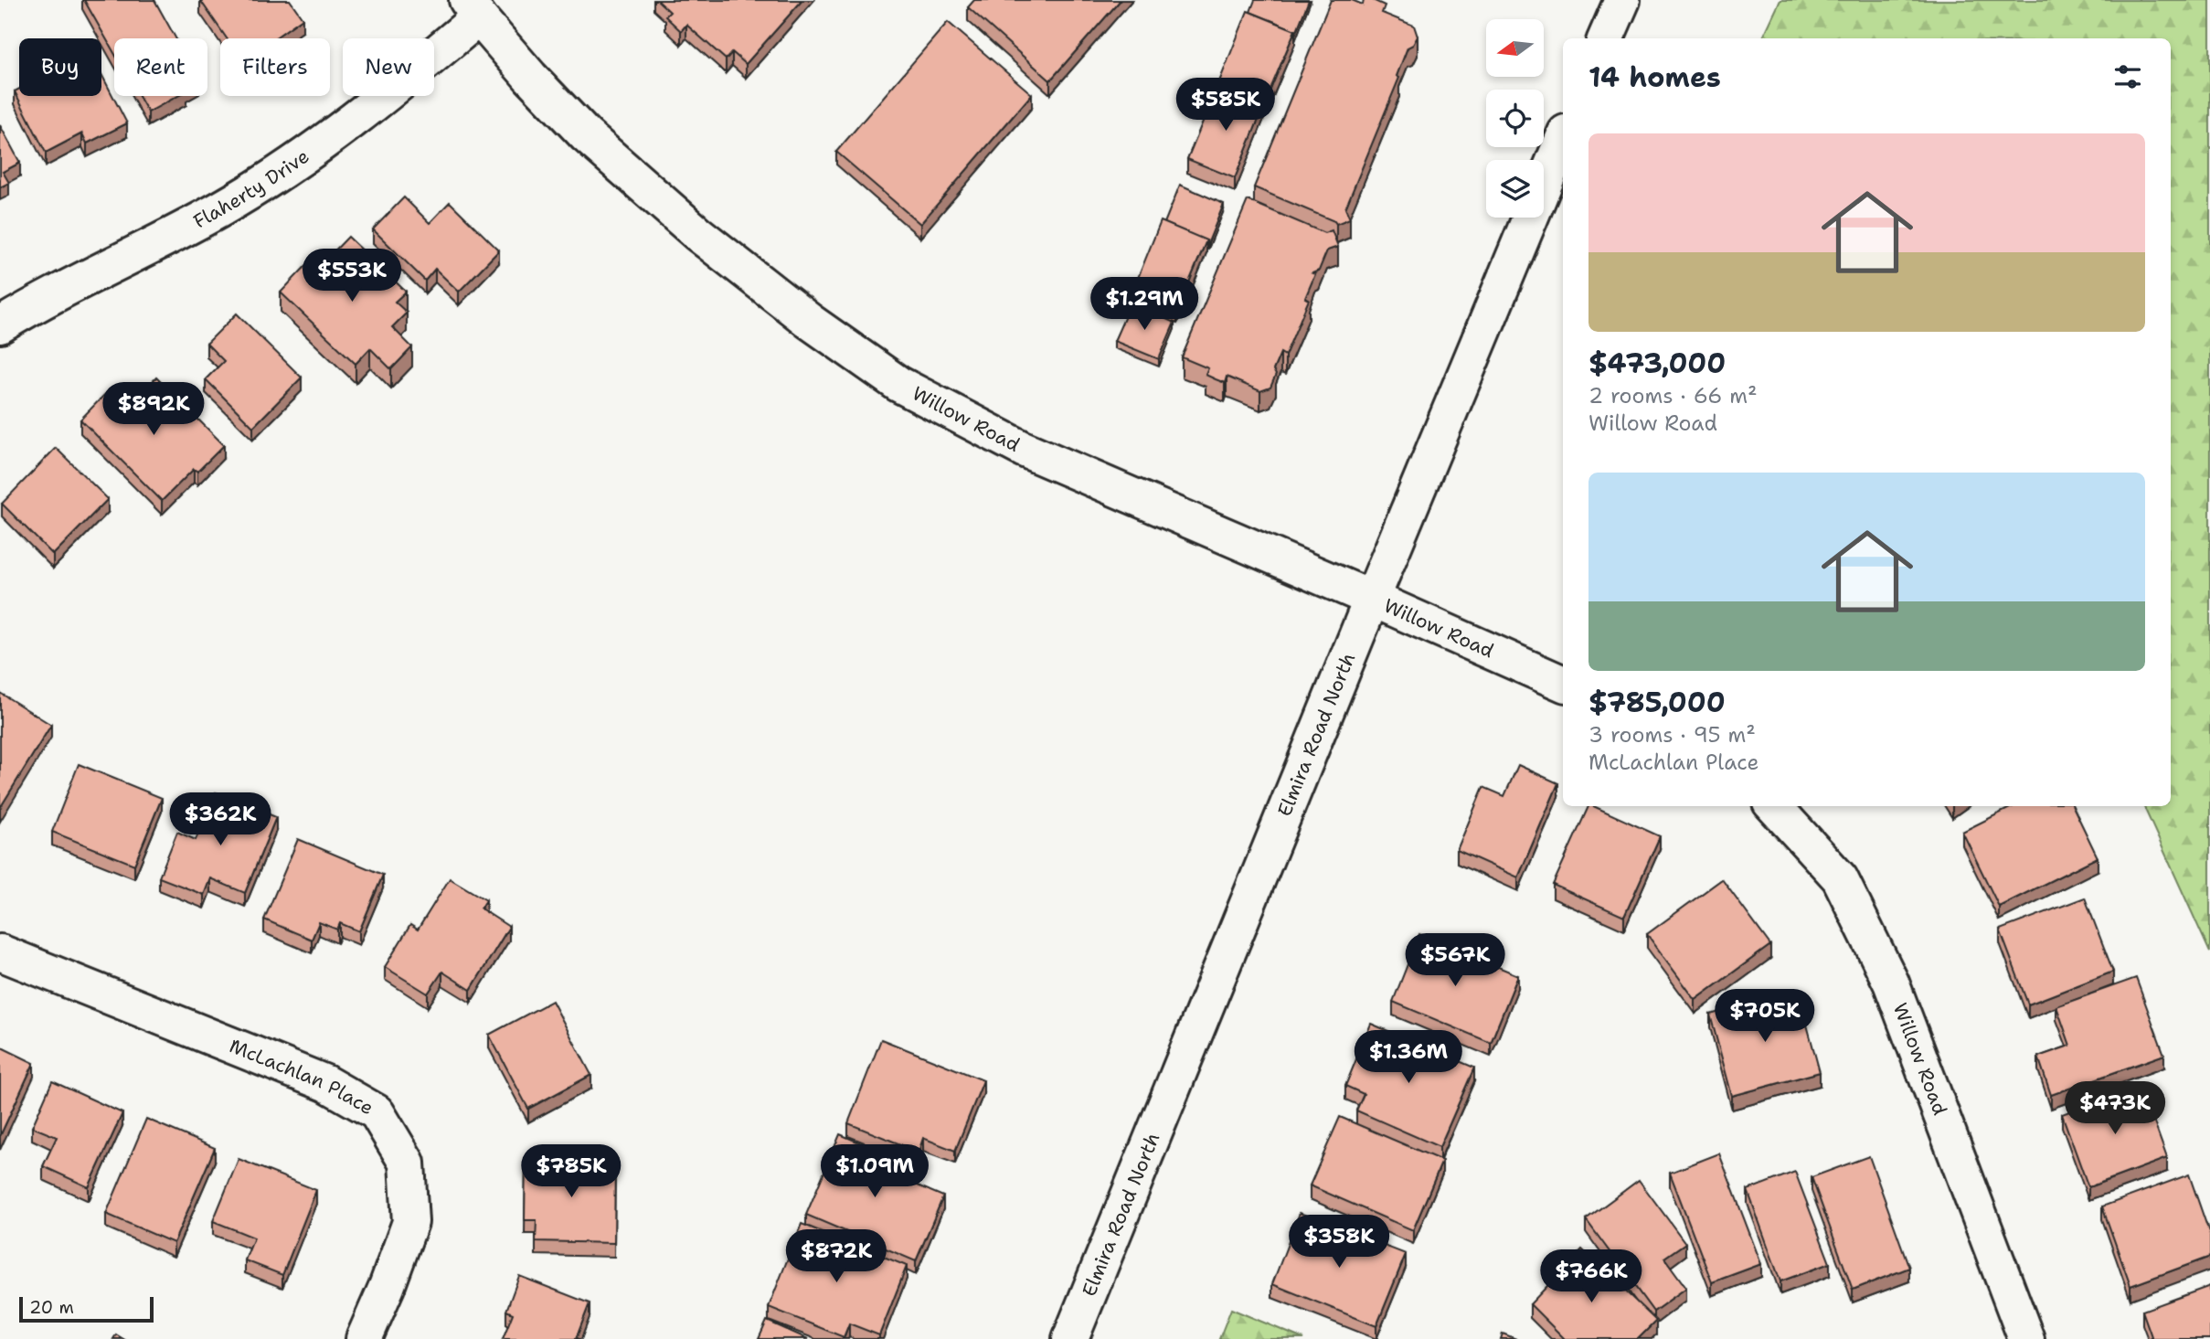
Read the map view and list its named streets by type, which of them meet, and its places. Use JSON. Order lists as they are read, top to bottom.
{
  "streets": {
    "street": [
      "Flaherty Drive",
      "Willow Road",
      "Elmira Road North",
      "McLachlan Place"
    ]
  },
  "crossings": [
    ["Flaherty Drive", "Willow Road"],
    ["Willow Road", "Elmira Road North"]
  ],
  "scale_bar": "20 m",
  "north": "left",
  "page": {
    "chip": [
      "Buy",
      "Rent",
      "Filters",
      "New"
    ],
    "heading": "14 homes",
    "price": [
      "$585K",
      "$553K",
      "$1.29M",
      "$892K",
      "$362K",
      "$567K",
      "$705K",
      "$1.36M",
      "$473K",
      "$785K",
      "$1.09M",
      "$358K",
      "$872K",
      "$766K"
    ],
    "list": [
      {
        "name": "$473,000",
        "note": "2 rooms · 66 m² · Willow Road"
      },
      {
        "name": "$785,000",
        "note": "3 rooms · 95 m² · McLachlan Place"
      }
    ],
    "scale": "20 m"
  }
}
